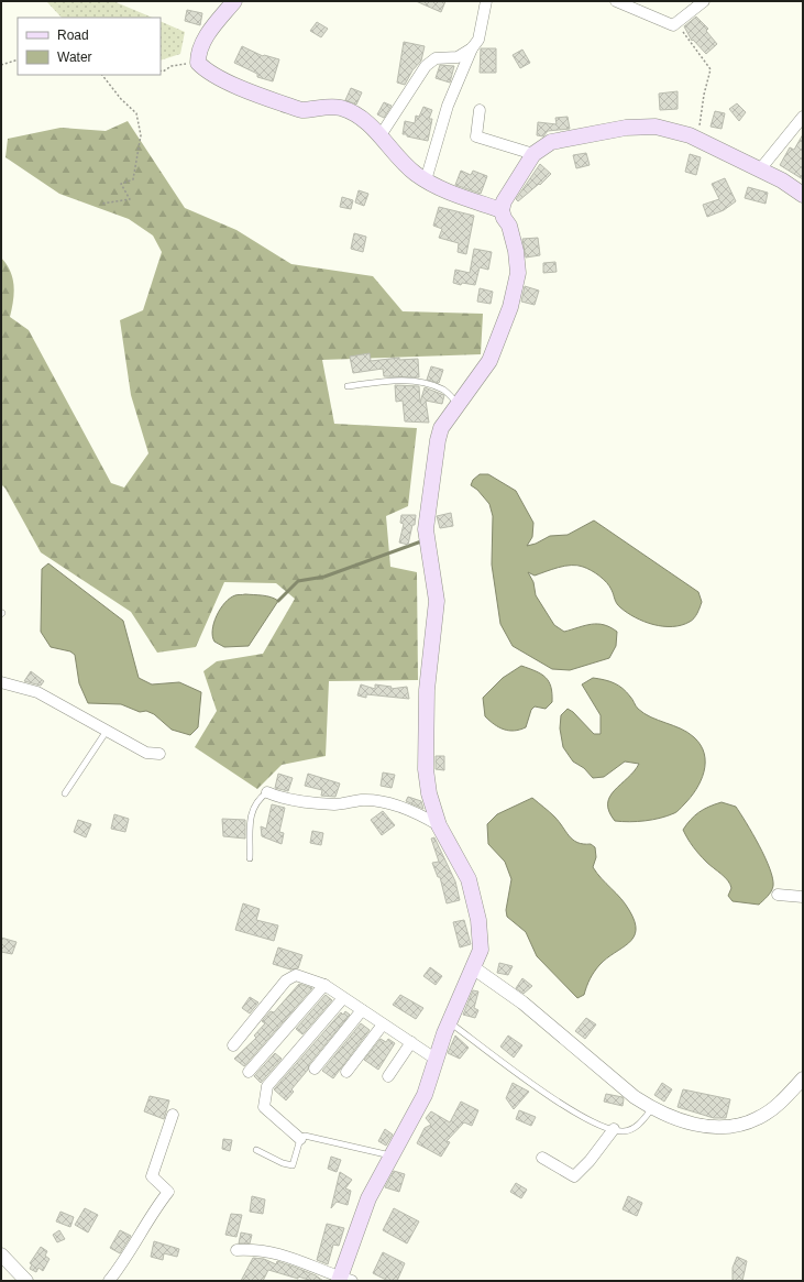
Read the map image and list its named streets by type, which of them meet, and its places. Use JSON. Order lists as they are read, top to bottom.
{
  "legend": ["Road", "Water"]
}
